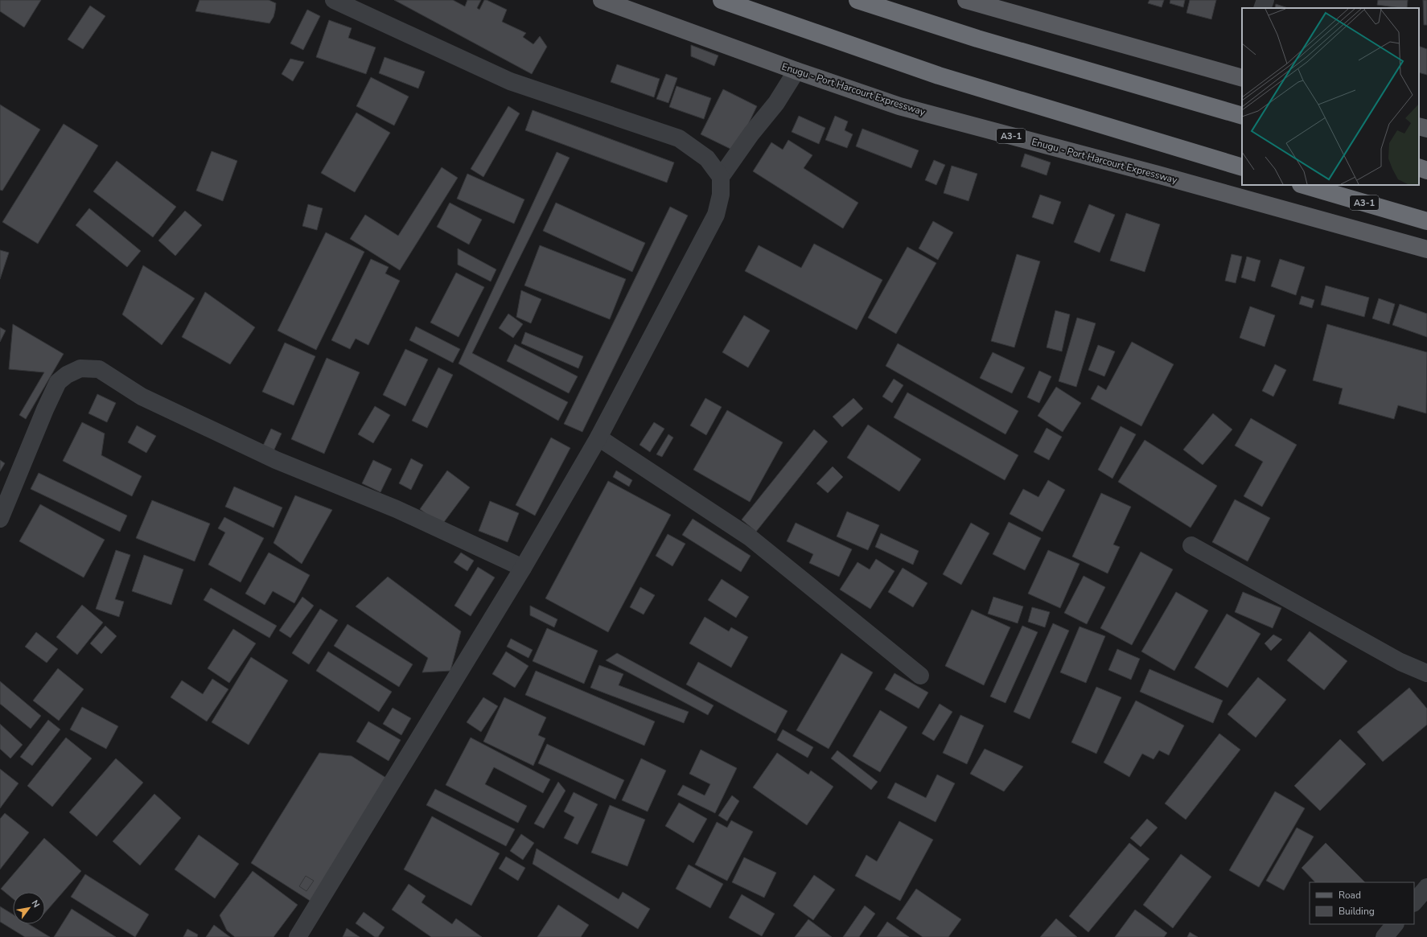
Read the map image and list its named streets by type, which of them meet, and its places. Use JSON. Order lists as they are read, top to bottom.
{
  "streets": {
    "highway": ["A3-1"],
    "main road": ["Enugu - Port Harcourt Expressway"]
  },
  "legend": ["Road", "Building"],
  "north": "top right"
}
